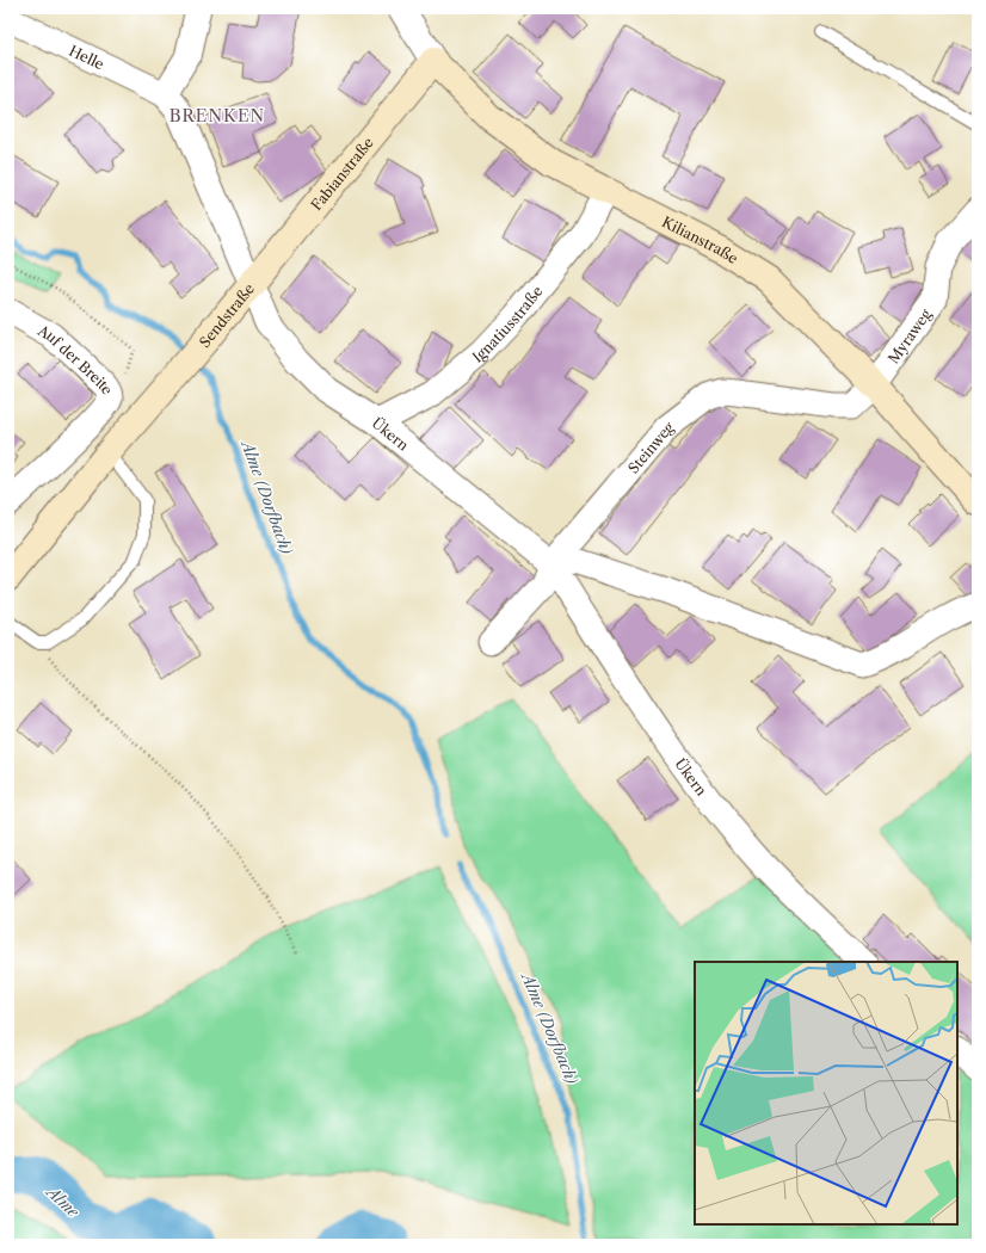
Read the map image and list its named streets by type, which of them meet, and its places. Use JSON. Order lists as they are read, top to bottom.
{
  "streets": {
    "main road": ["Fabianstraße", "Kilianstraße", "Sendstraße"],
    "street": [
      "Helle",
      "Ignatiusstraße",
      "Myraweg",
      "Auf der Breite",
      "Ükern",
      "Steinweg"
    ]
  },
  "crossings": [
    ["Helle", "Sendstraße"],
    ["Fabianstraße", "Kilianstraße"],
    ["Fabianstraße", "Sendstraße"],
    ["Fabianstraße", "Ükern"],
    ["Kilianstraße", "Ignatiusstraße"],
    ["Kilianstraße", "Myraweg"],
    ["Kilianstraße", "Steinweg"],
    ["Sendstraße", "Ükern"],
    ["Ignatiusstraße", "Ükern"],
    ["Myraweg", "Steinweg"],
    ["Ükern", "Steinweg"]
  ],
  "districts": ["BRENKEN"],
  "water": ["Alme (Dorfbach)", "Alme"]
}
